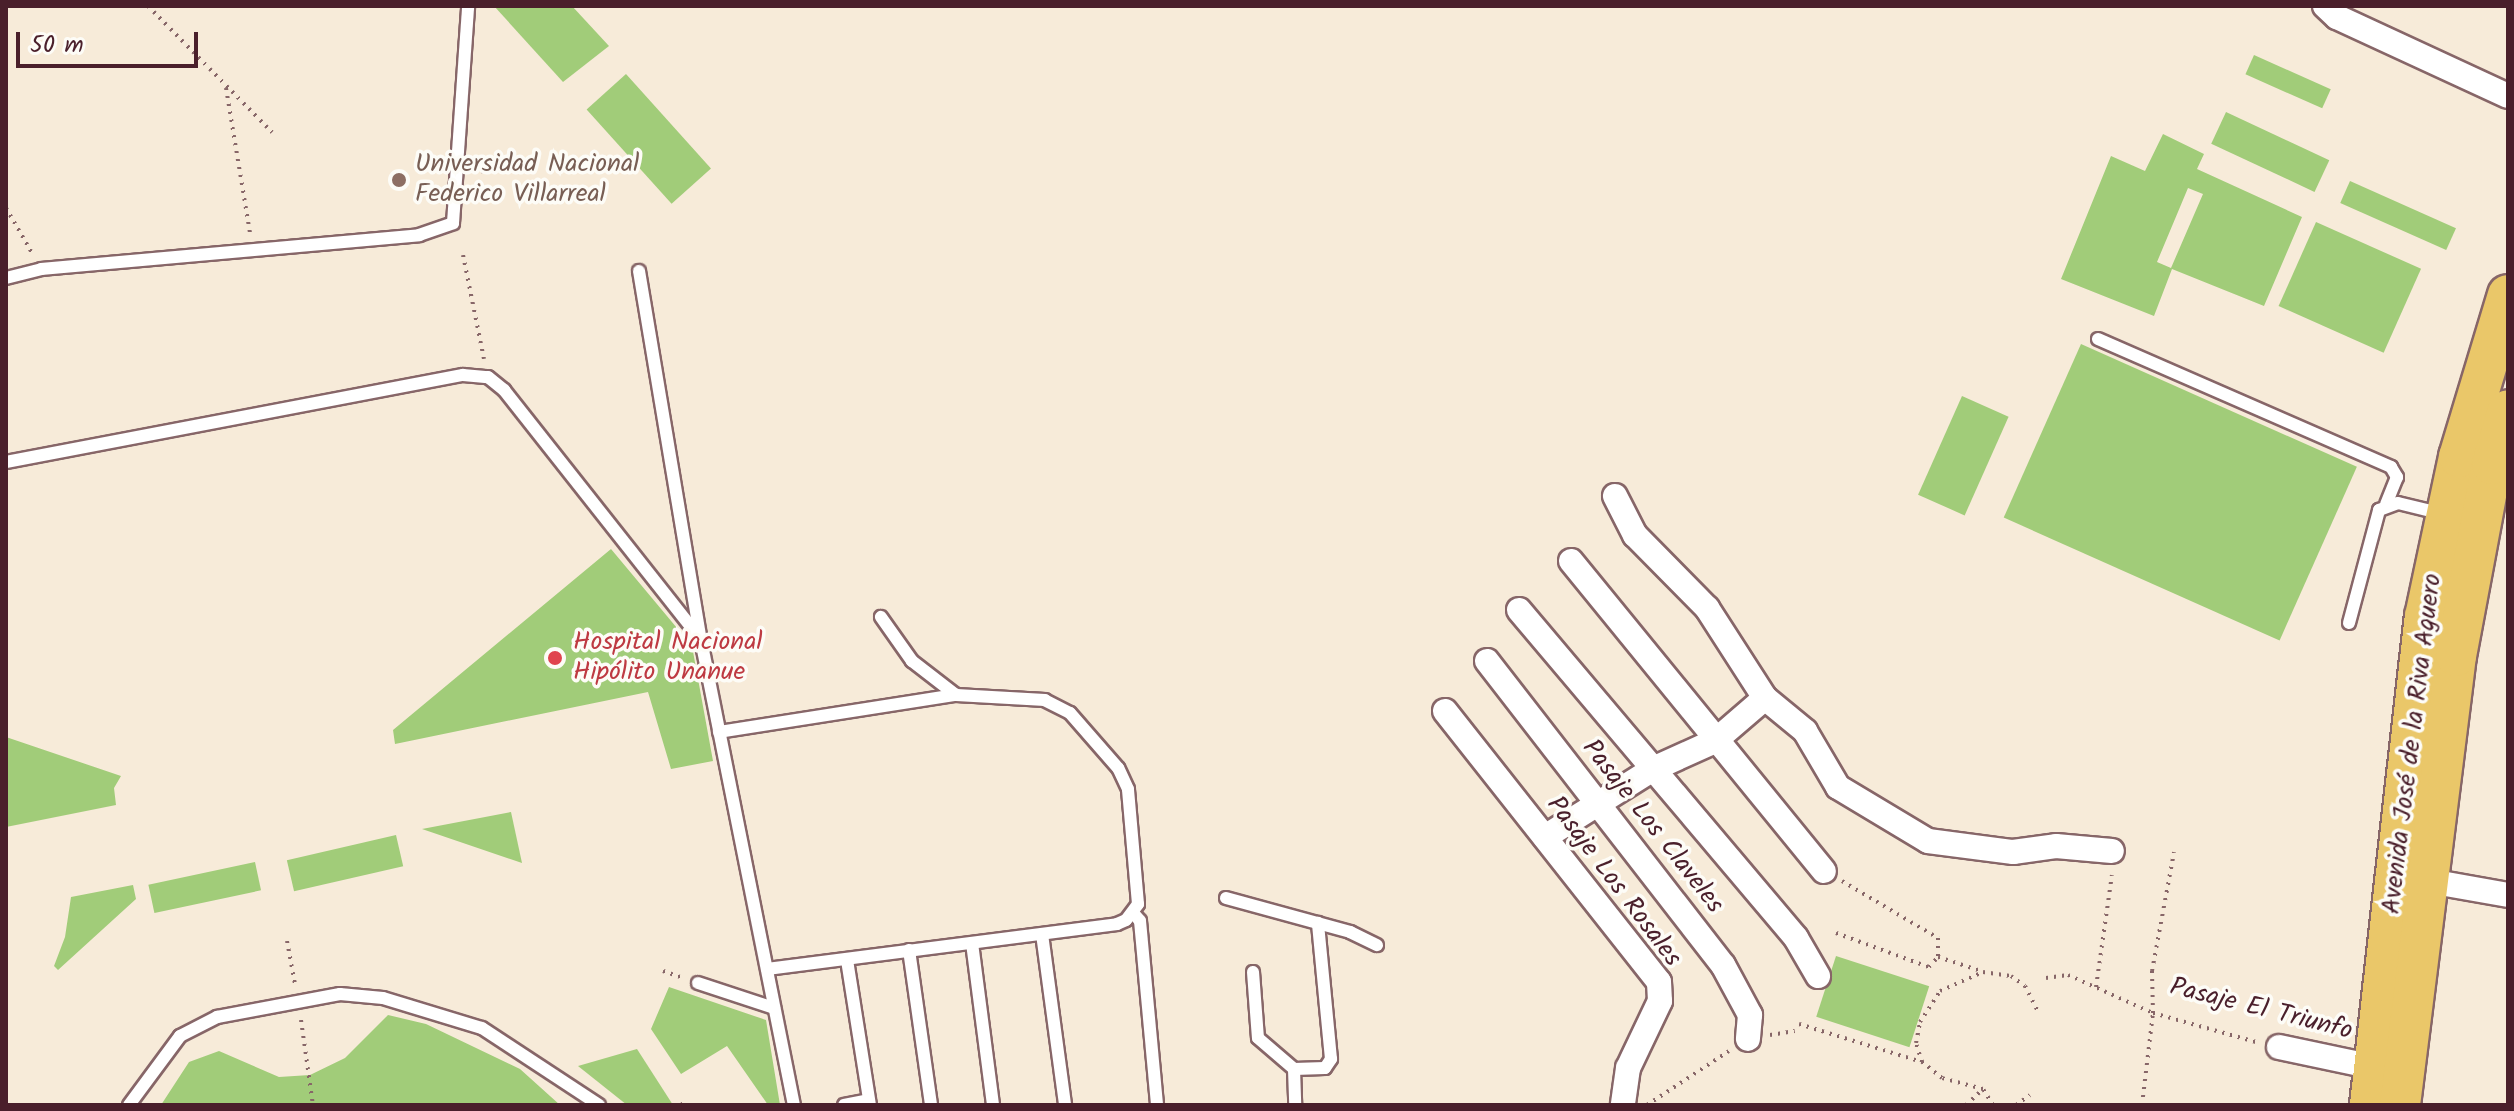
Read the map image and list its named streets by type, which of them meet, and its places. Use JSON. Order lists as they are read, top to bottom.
{
  "streets": {
    "main road": ["Avenida José de la Riva Aguero"],
    "street": ["Pasaje Los Claveles", "Pasaje Los Rosales", "Pasaje El Triunfo"]
  },
  "crossings": [
    ["Avenida José de la Riva Aguero", "Pasaje El Triunfo"]
  ],
  "places": ["Universidad Nacional Federico Villarreal", "Hospital Nacional Hipólito Unanue"],
  "scale_bar": "50 m"
}
